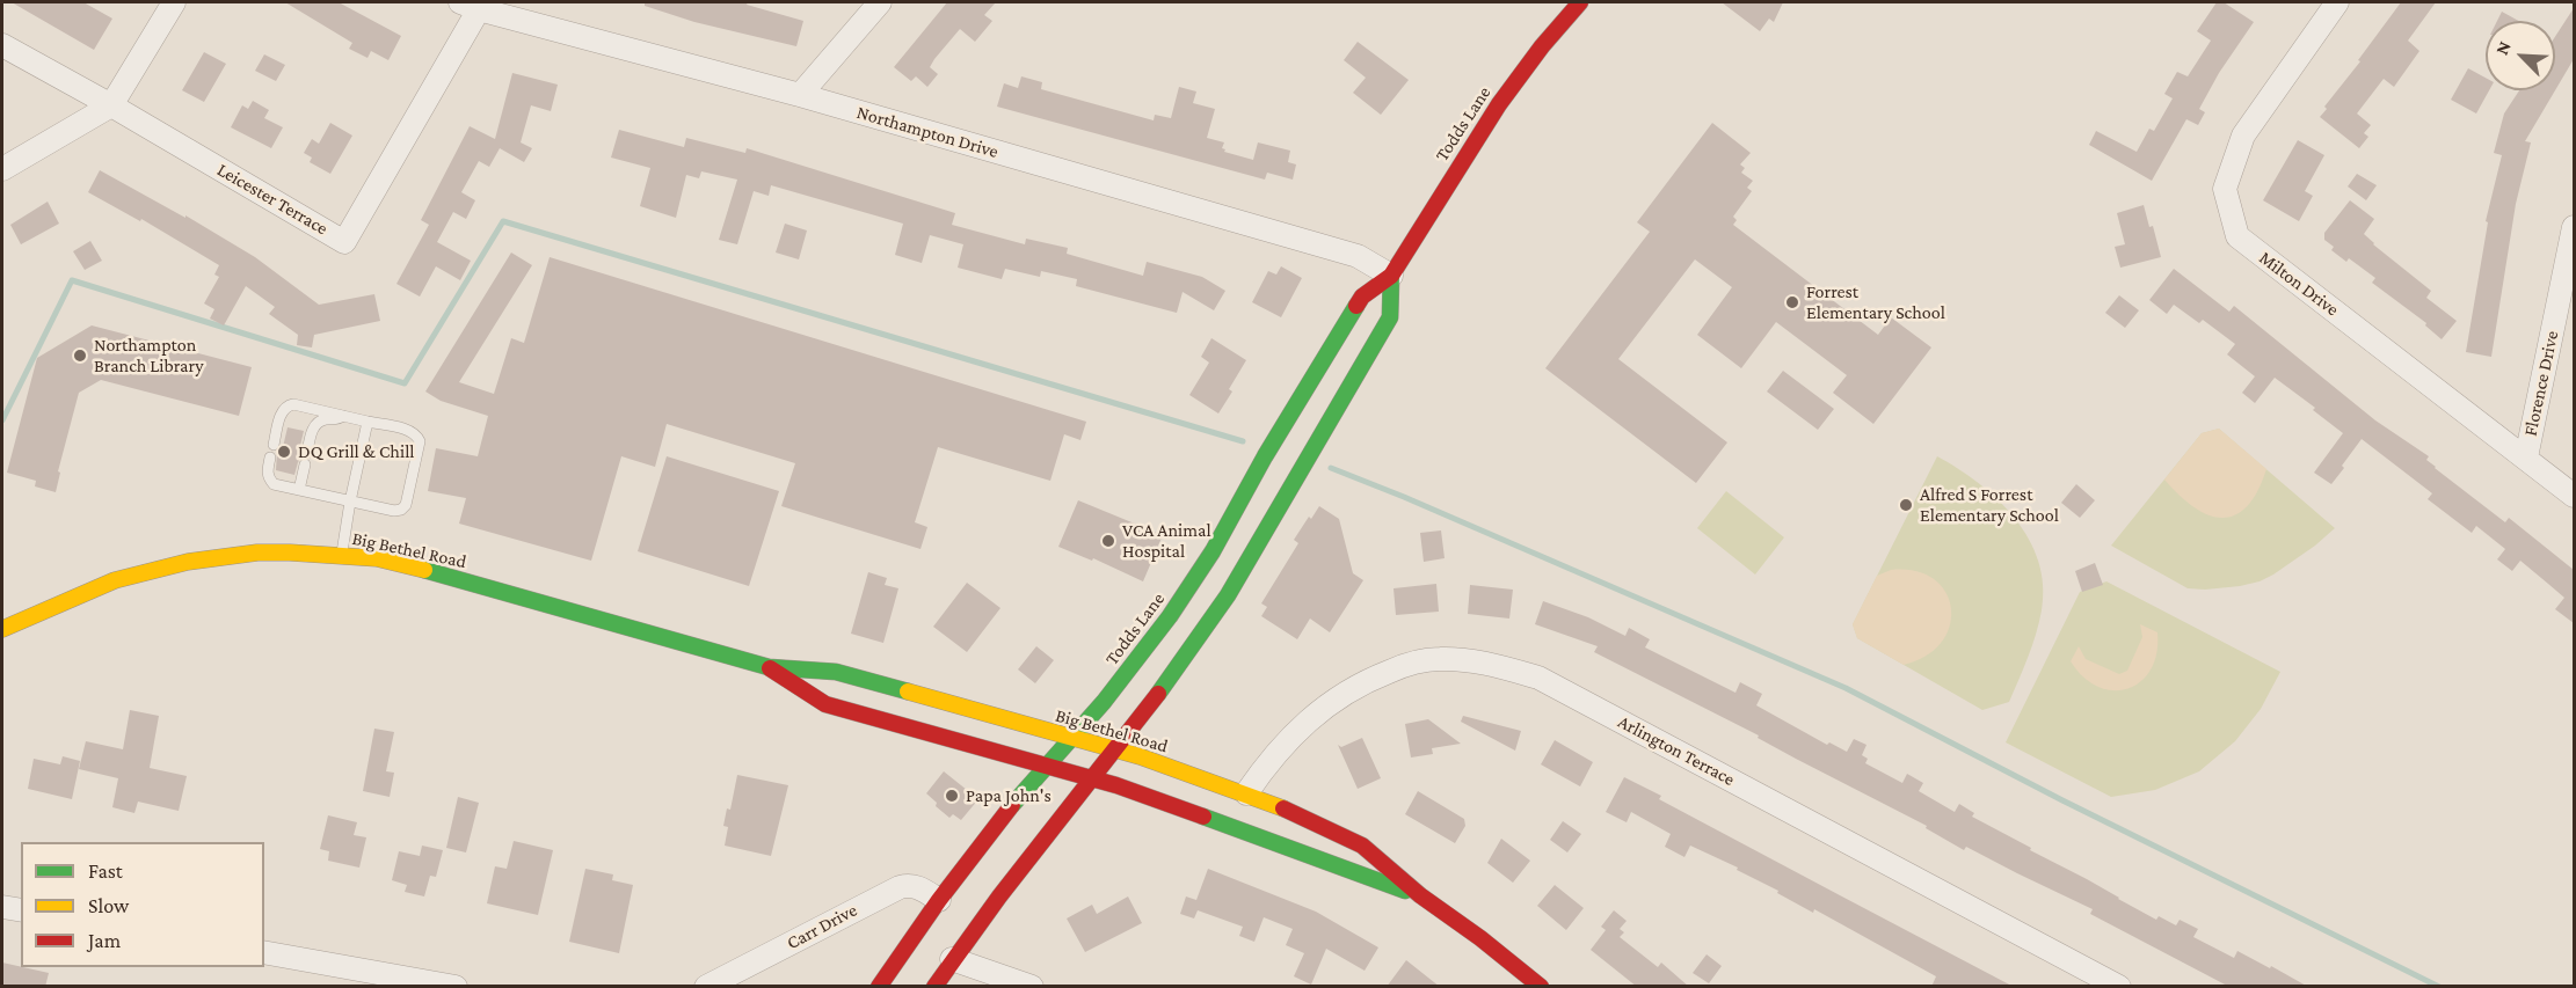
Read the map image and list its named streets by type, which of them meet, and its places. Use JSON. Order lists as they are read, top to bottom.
{
  "streets": {
    "main road": ["Todds Lane", "Big Bethel Road"],
    "street": [
      "Northampton Drive",
      "Leicester Terrace",
      "Milton Drive",
      "Florence Drive",
      "Arlington Terrace",
      "Carr Drive"
    ]
  },
  "crossings": [
    ["Todds Lane", "Northampton Drive"],
    ["Todds Lane", "Big Bethel Road"],
    ["Todds Lane", "Carr Drive"],
    ["Northampton Drive", "Leicester Terrace"],
    ["Milton Drive", "Florence Drive"],
    ["Big Bethel Road", "Arlington Terrace"]
  ],
  "places": [
    "Forrest Elementary School",
    "Northampton Branch Library",
    "DQ Grill & Chill",
    "Alfred S Forrest Elementary School",
    "VCA Animal Hospital",
    "Papa John's"
  ],
  "legend": ["Fast", "Slow", "Jam"],
  "north": "top left"
}
